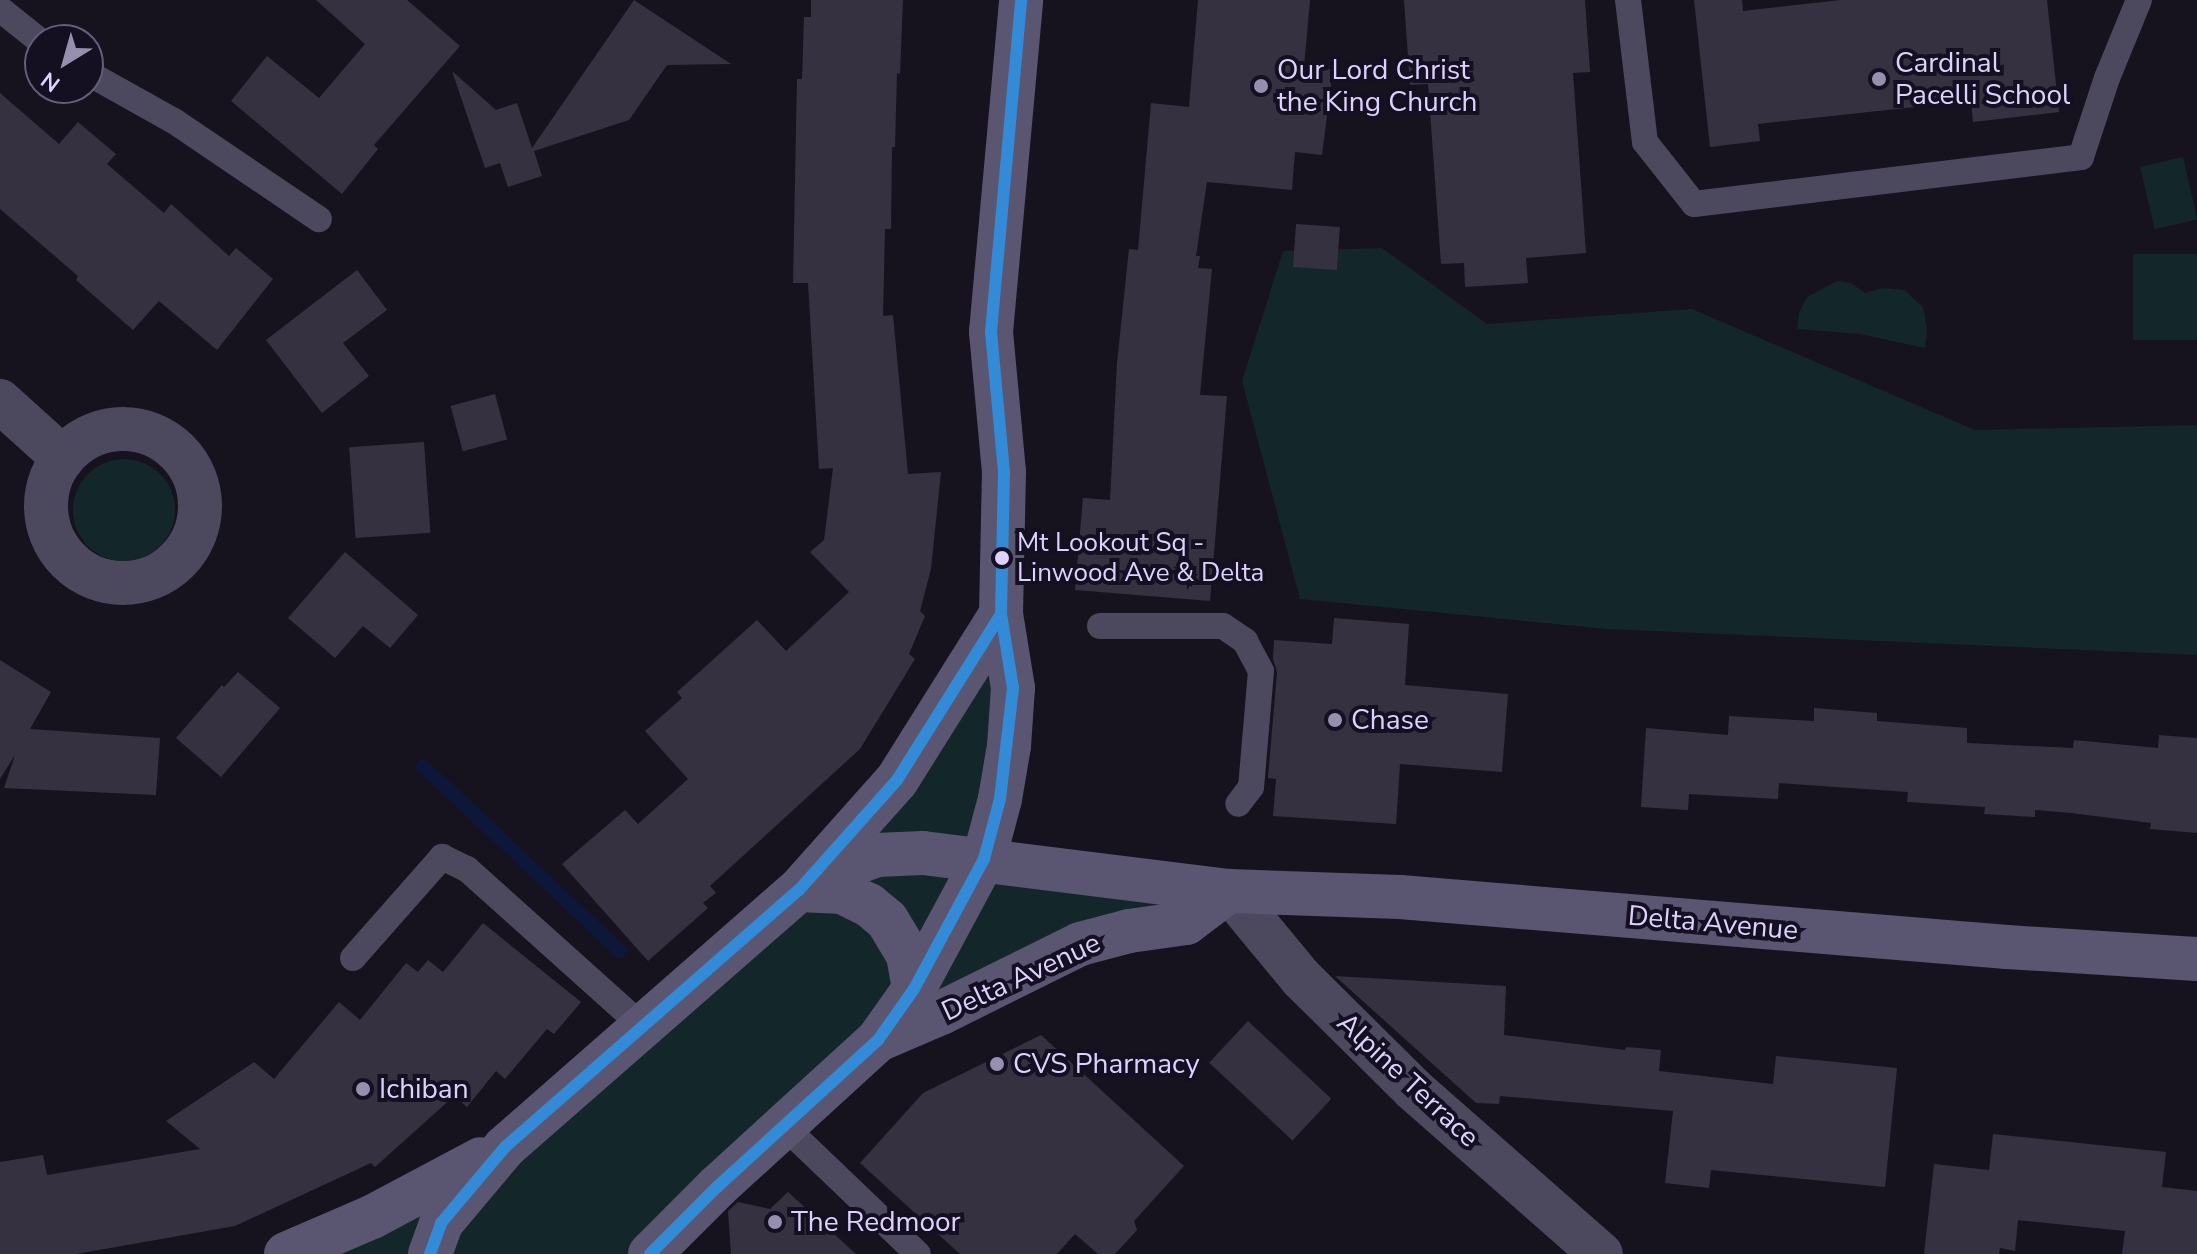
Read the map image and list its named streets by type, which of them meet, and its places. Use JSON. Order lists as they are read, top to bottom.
{
  "streets": {
    "main road": ["Delta Avenue"],
    "street": ["Alpine Terrace"]
  },
  "crossings": [
    ["Delta Avenue", "Alpine Terrace"]
  ],
  "places": [
    "Cardinal Pacelli School",
    "Our Lord Christ the King Church",
    "Mt Lookout Sq - Linwood Ave & Delta",
    "Chase",
    "CVS Pharmacy",
    "Ichiban",
    "The Redmoor"
  ],
  "north": "bottom left"
}
